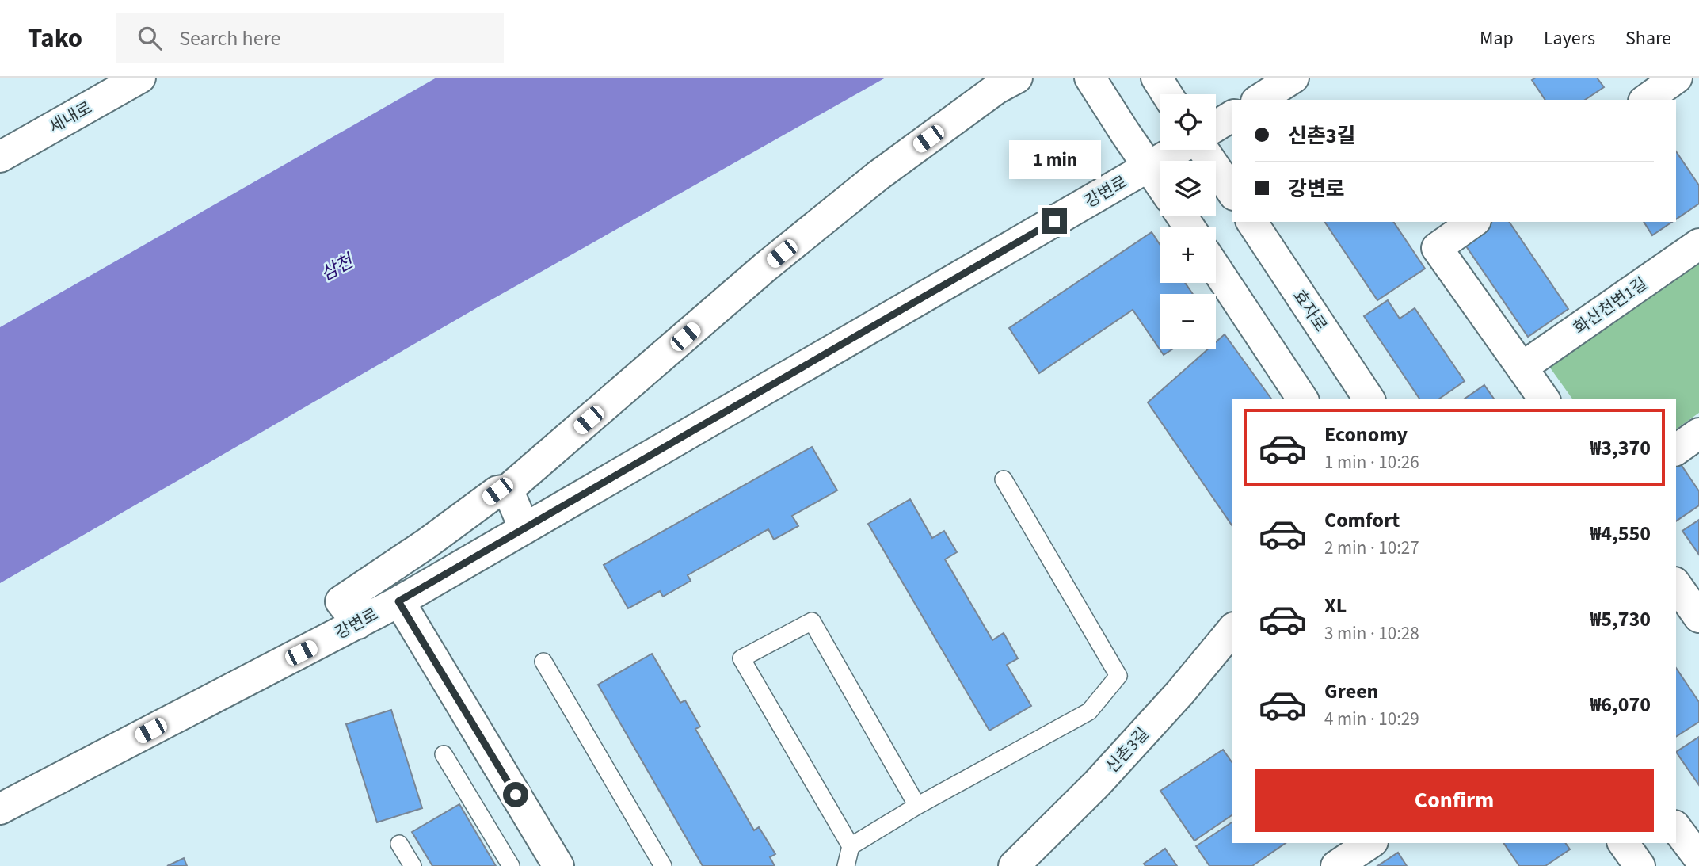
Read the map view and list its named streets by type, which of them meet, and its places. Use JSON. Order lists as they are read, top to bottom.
{
  "streets": {
    "street": [
      "세내로",
      "강변로",
      "화산천변1길",
      "효자로",
      "신촌3길"
    ]
  },
  "water": ["삼천"],
  "page": {
    "header": "Tako",
    "search": "Search here",
    "nav": ["Map", "Layers", "Share"],
    "map_buttons": ["+", "−"],
    "banner": ["신촌3길", "강변로"],
    "bubble": "1 min",
    "list": [
      {
        "name": "Economy",
        "note": "1 min · 10:26",
        "value": "₩3,370"
      },
      {
        "name": "Comfort",
        "note": "2 min · 10:27",
        "value": "₩4,550"
      },
      {
        "name": "XL",
        "note": "3 min · 10:28",
        "value": "₩5,730"
      },
      {
        "name": "Green",
        "note": "4 min · 10:29",
        "value": "₩6,070"
      }
    ],
    "buttons": "Confirm"
  }
}
